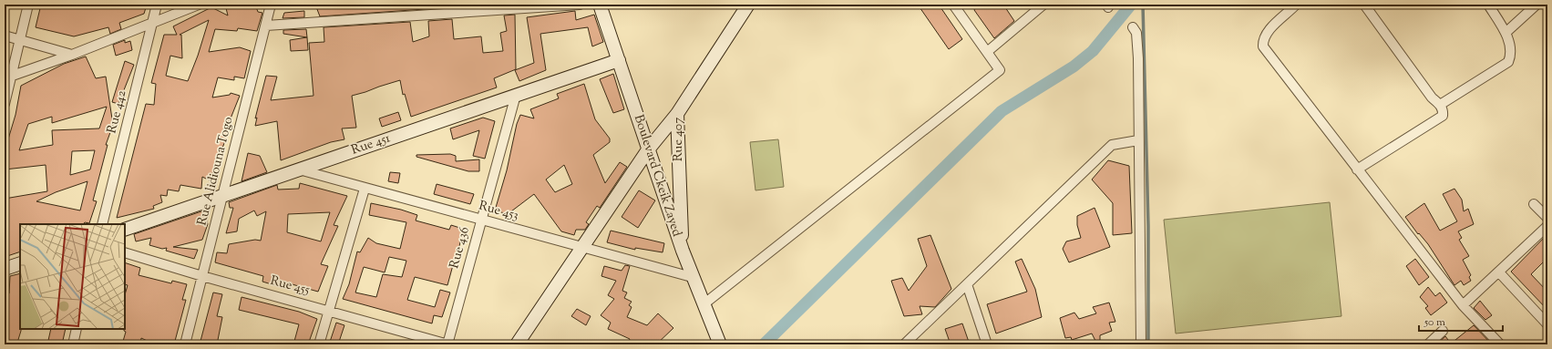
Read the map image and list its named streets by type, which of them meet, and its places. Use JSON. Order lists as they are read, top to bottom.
{
  "streets": {
    "street": [
      "Rue 442",
      "Rue 407",
      "Rue 451",
      "Rue Alidiouna Togo",
      "Boulevard Ckeik Zayed",
      "Rue 453",
      "Rue 436",
      "Rue 455"
    ]
  },
  "crossings": [
    ["Rue 407", "Boulevard Ckeik Zayed"],
    ["Rue 451", "Rue Alidiouna Togo"],
    ["Rue 451", "Boulevard Ckeik Zayed"],
    ["Rue 451", "Rue 453"],
    ["Rue 451", "Rue 436"],
    ["Rue Alidiouna Togo", "Rue 455"],
    ["Boulevard Ckeik Zayed", "Rue 453"],
    ["Rue 453", "Rue 436"],
    ["Rue 436", "Rue 455"]
  ],
  "scale_bar": "50 m"
}
